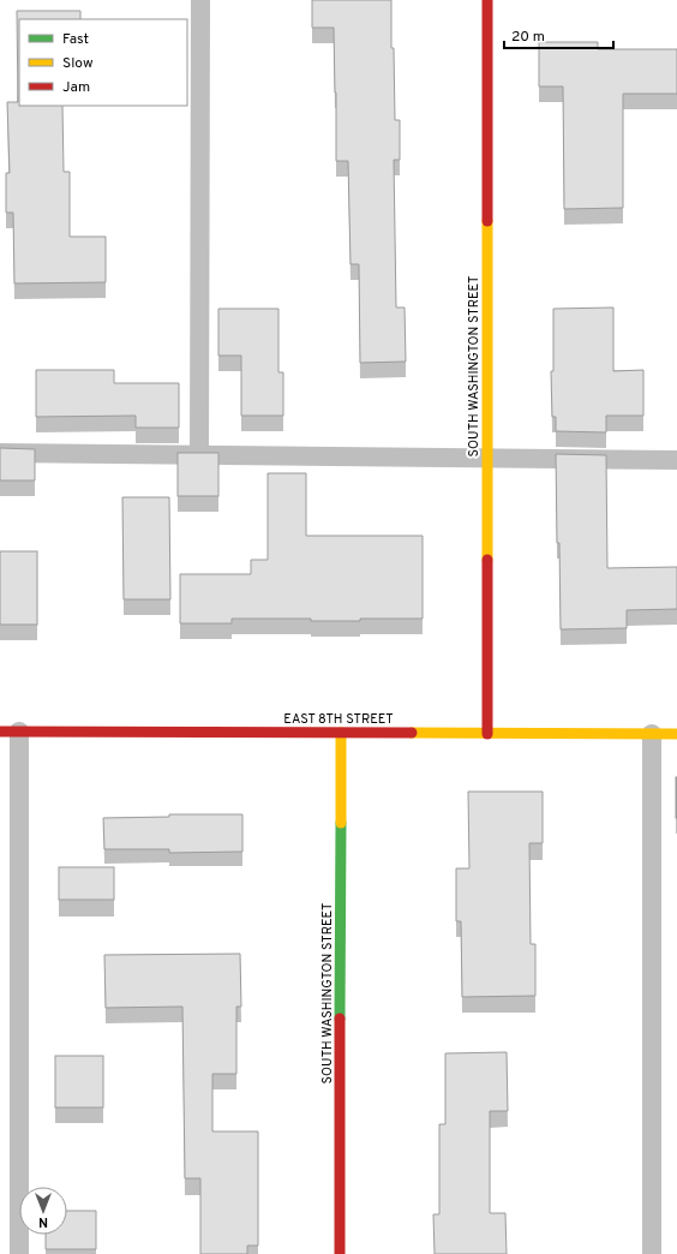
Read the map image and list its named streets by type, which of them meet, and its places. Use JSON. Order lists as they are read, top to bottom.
{
  "streets": {
    "street": ["SOUTH WASHINGTON STREET", "EAST 8TH STREET"]
  },
  "crossings": [
    ["SOUTH WASHINGTON STREET", "EAST 8TH STREET"]
  ],
  "legend": ["Fast", "Slow", "Jam"],
  "scale_bar": "20 m",
  "north": "bottom"
}
